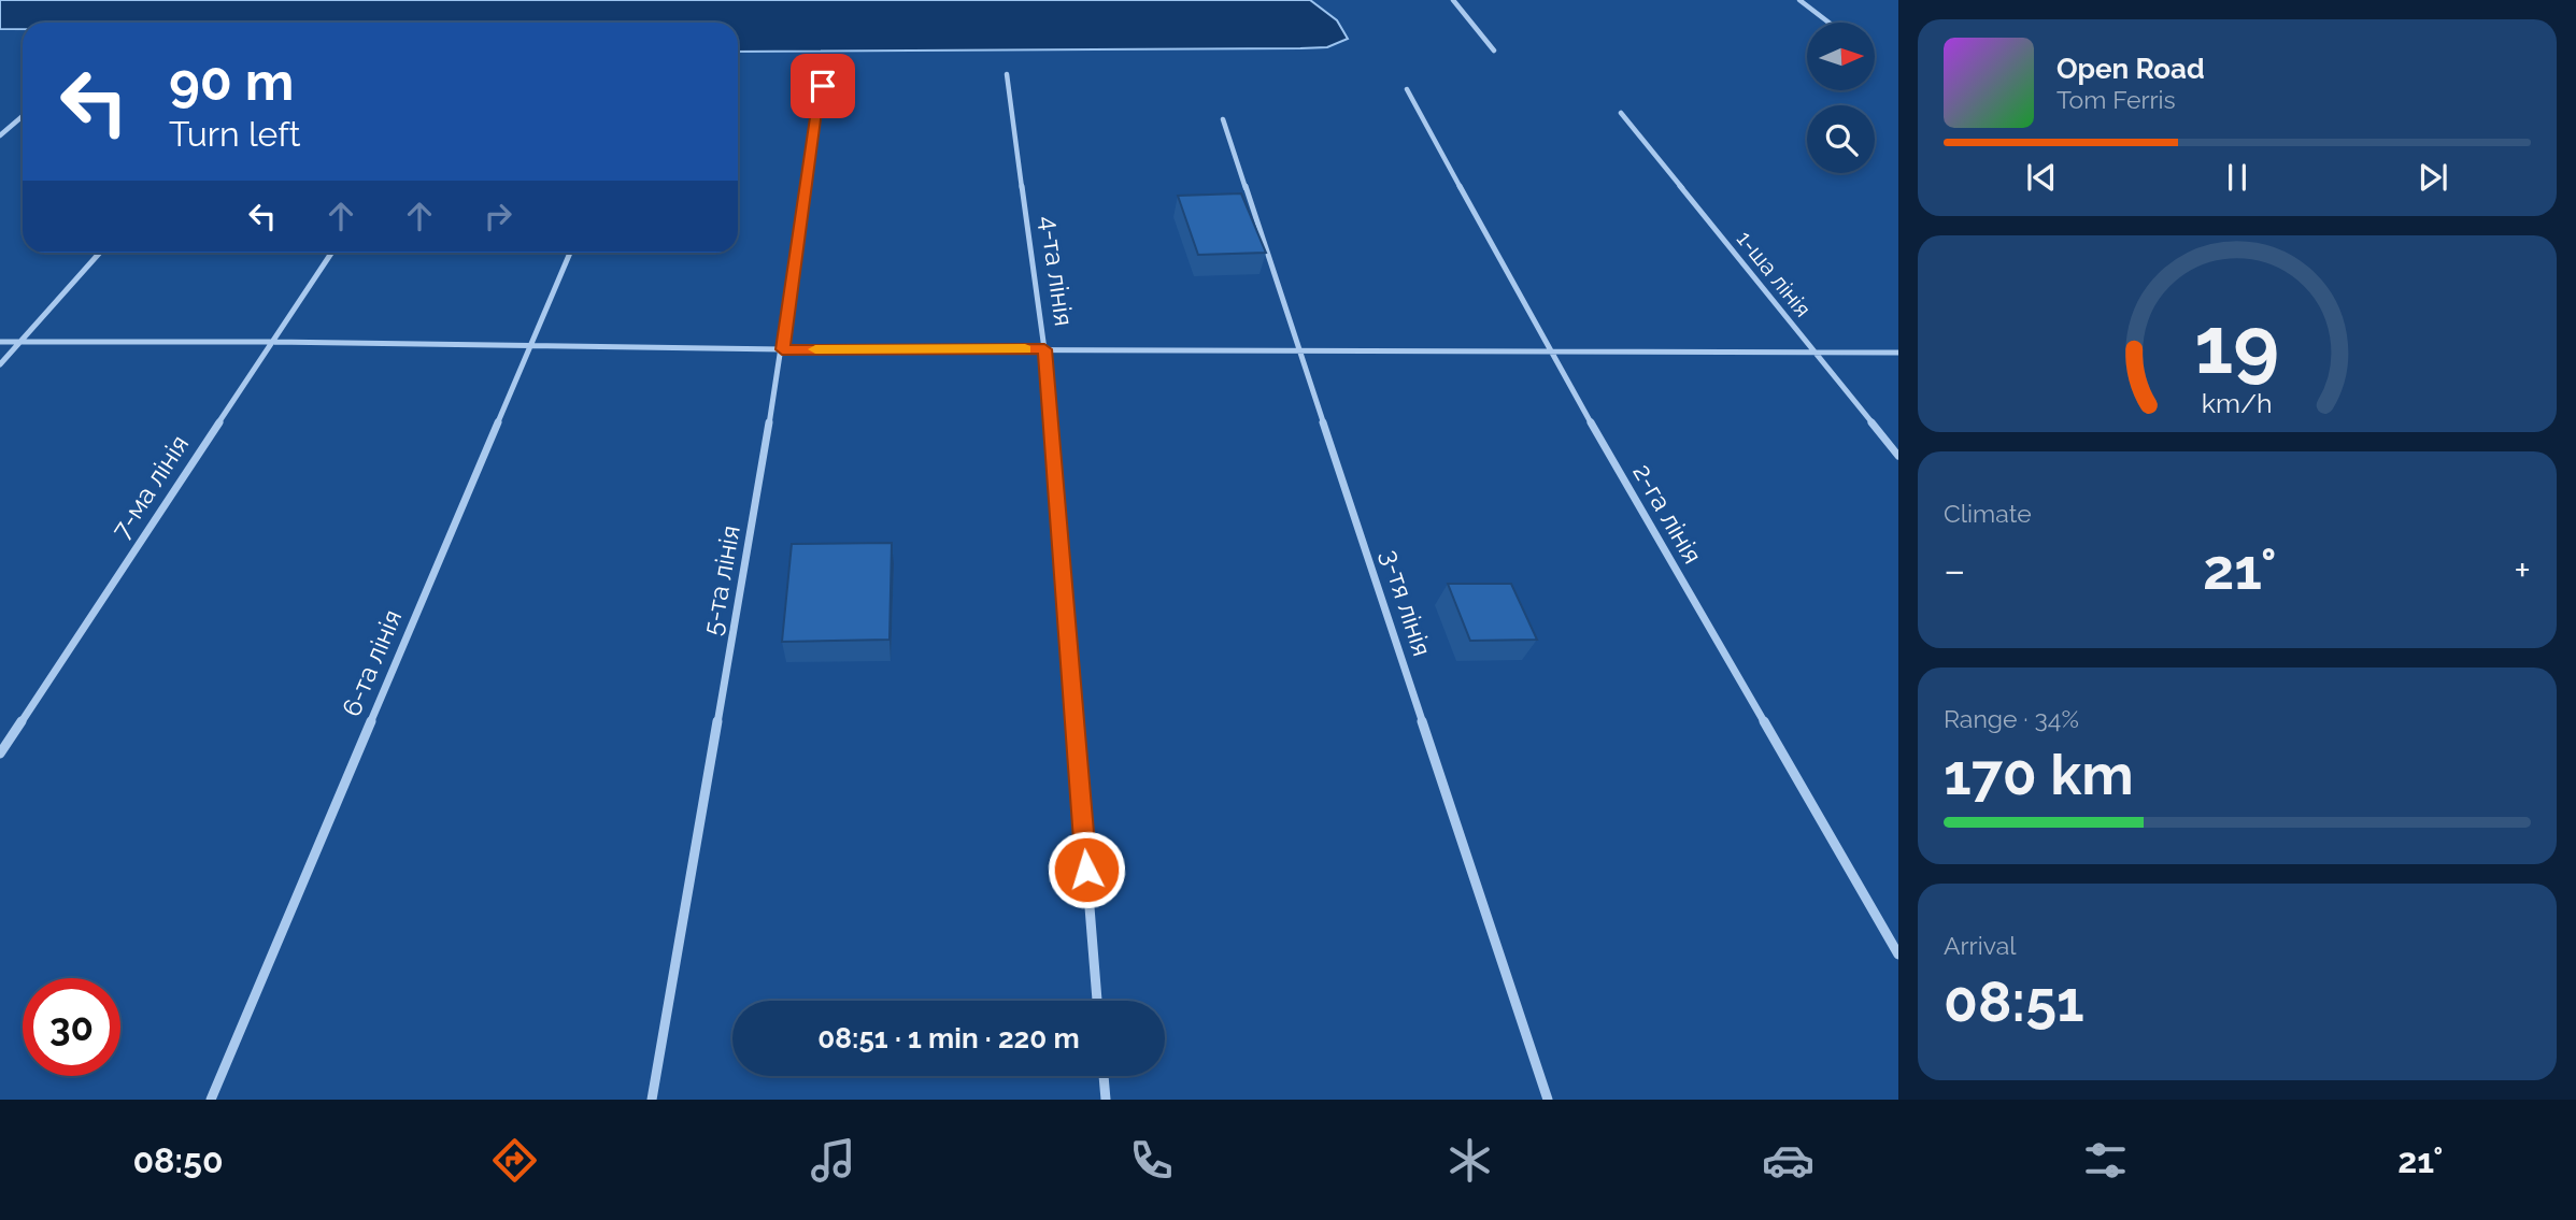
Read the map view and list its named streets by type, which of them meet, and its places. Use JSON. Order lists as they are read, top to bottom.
{
  "streets": {
    "street": [
      "4-та лінія",
      "1-ша лінія",
      "7-ма лінія",
      "2-га лінія",
      "5-та лінія",
      "3-тя лінія",
      "6-та лінія"
    ]
  },
  "north": "right",
  "page": {
    "turn": ["90 m", "Turn left"],
    "song": ["Open Road", "Tom Ferris"],
    "tile": [
      "Climate",
      ["Range · 34%", "170 km"],
      ["Arrival", "08:51"]
    ],
    "heat": ["−", "21°", "+"],
    "limit": "30",
    "trip": "08:51 · 1 min · 220 m",
    "tabs": ["08:50", "21°"],
    "gauge": ["19", "km/h"]
  }
}
